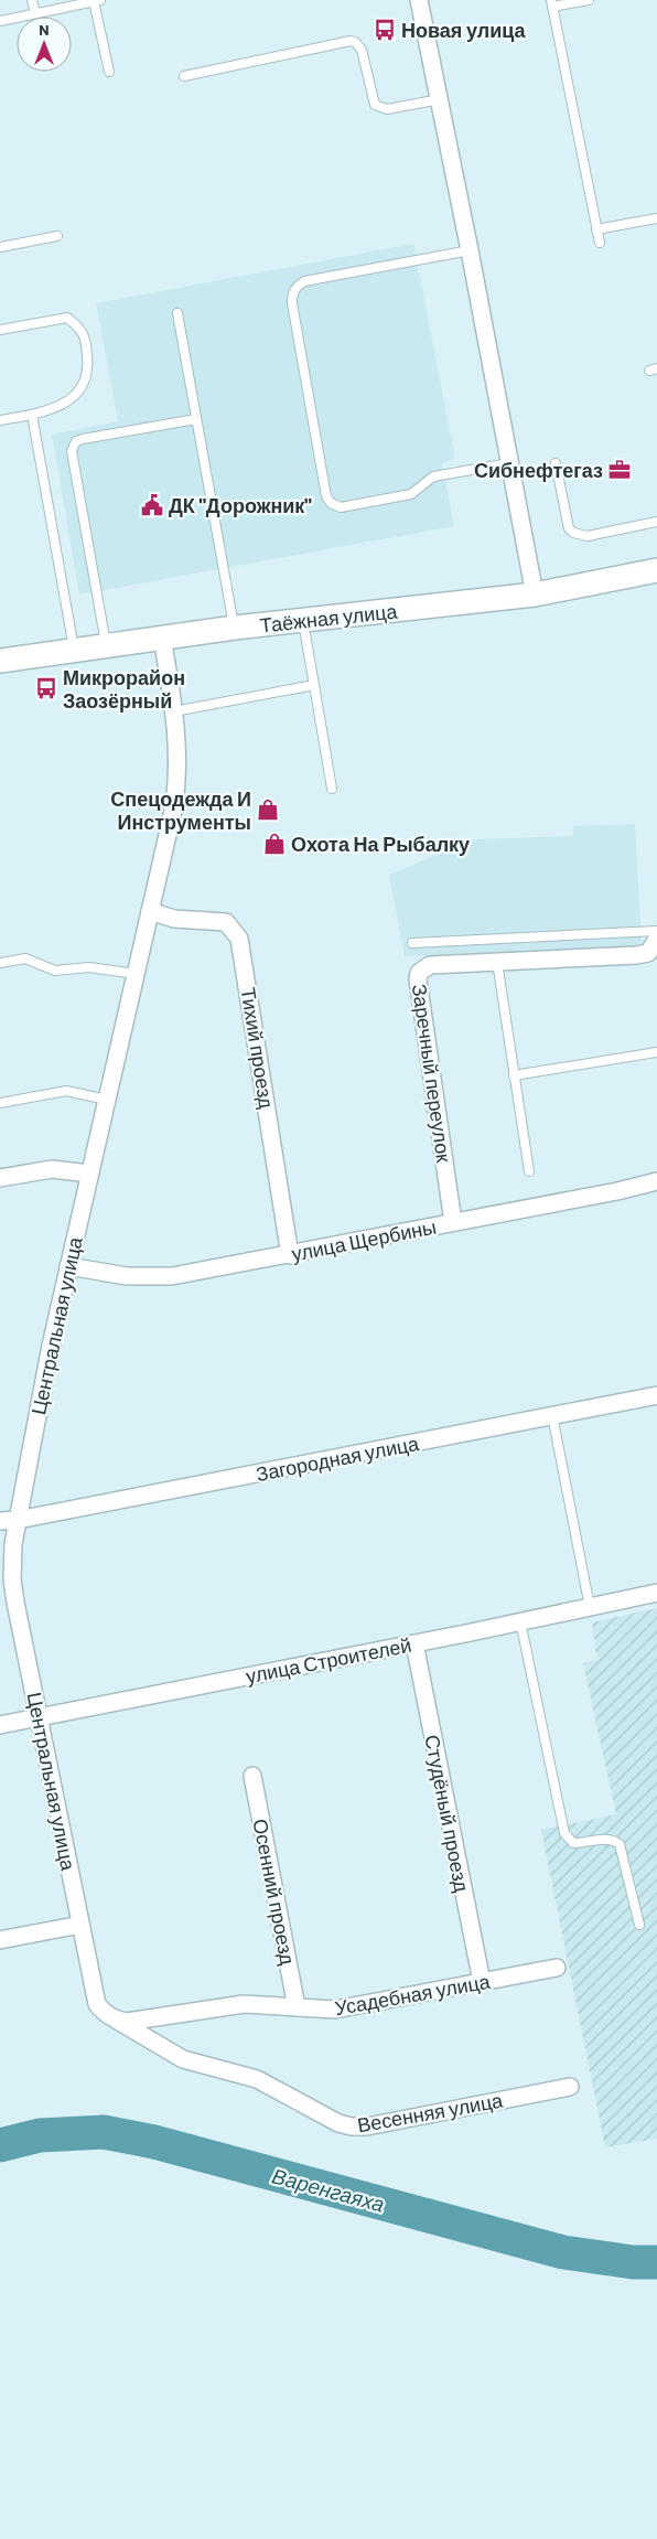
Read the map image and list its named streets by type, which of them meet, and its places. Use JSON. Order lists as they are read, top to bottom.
{
  "streets": {
    "street": [
      "Таёжная улица",
      "Тихий проезд",
      "Заречный переулок",
      "улица Щербины",
      "Центральная улица",
      "Загородная улица",
      "улица Строителей",
      "Студёный проезд",
      "Осенний проезд",
      "Усадебная улица",
      "Весенняя улица"
    ]
  },
  "crossings": [
    ["Таёжная улица", "Центральная улица"],
    ["Тихий проезд", "улица Щербины"],
    ["Тихий проезд", "Центральная улица"],
    ["Заречный переулок", "улица Щербины"],
    ["улица Щербины", "Центральная улица"],
    ["Центральная улица", "Загородная улица"],
    ["Центральная улица", "улица Строителей"],
    ["Центральная улица", "Усадебная улица"],
    ["Центральная улица", "Весенняя улица"],
    ["улица Строителей", "Студёный проезд"],
    ["Студёный проезд", "Усадебная улица"],
    ["Осенний проезд", "Усадебная улица"],
    ["Усадебная улица", "Весенняя улица"]
  ],
  "water": ["Варенгаяха"],
  "places": {
    "bus stop": ["Новая улица", "Микрорайон Заозёрный"],
    "office": ["Сибнефтегаз"],
    "public building": ["ДК \"Дорожник\""],
    "shop": ["Спецодежда И Инструменты", "Охота На Рыбалку"]
  },
  "north": "top"
}
